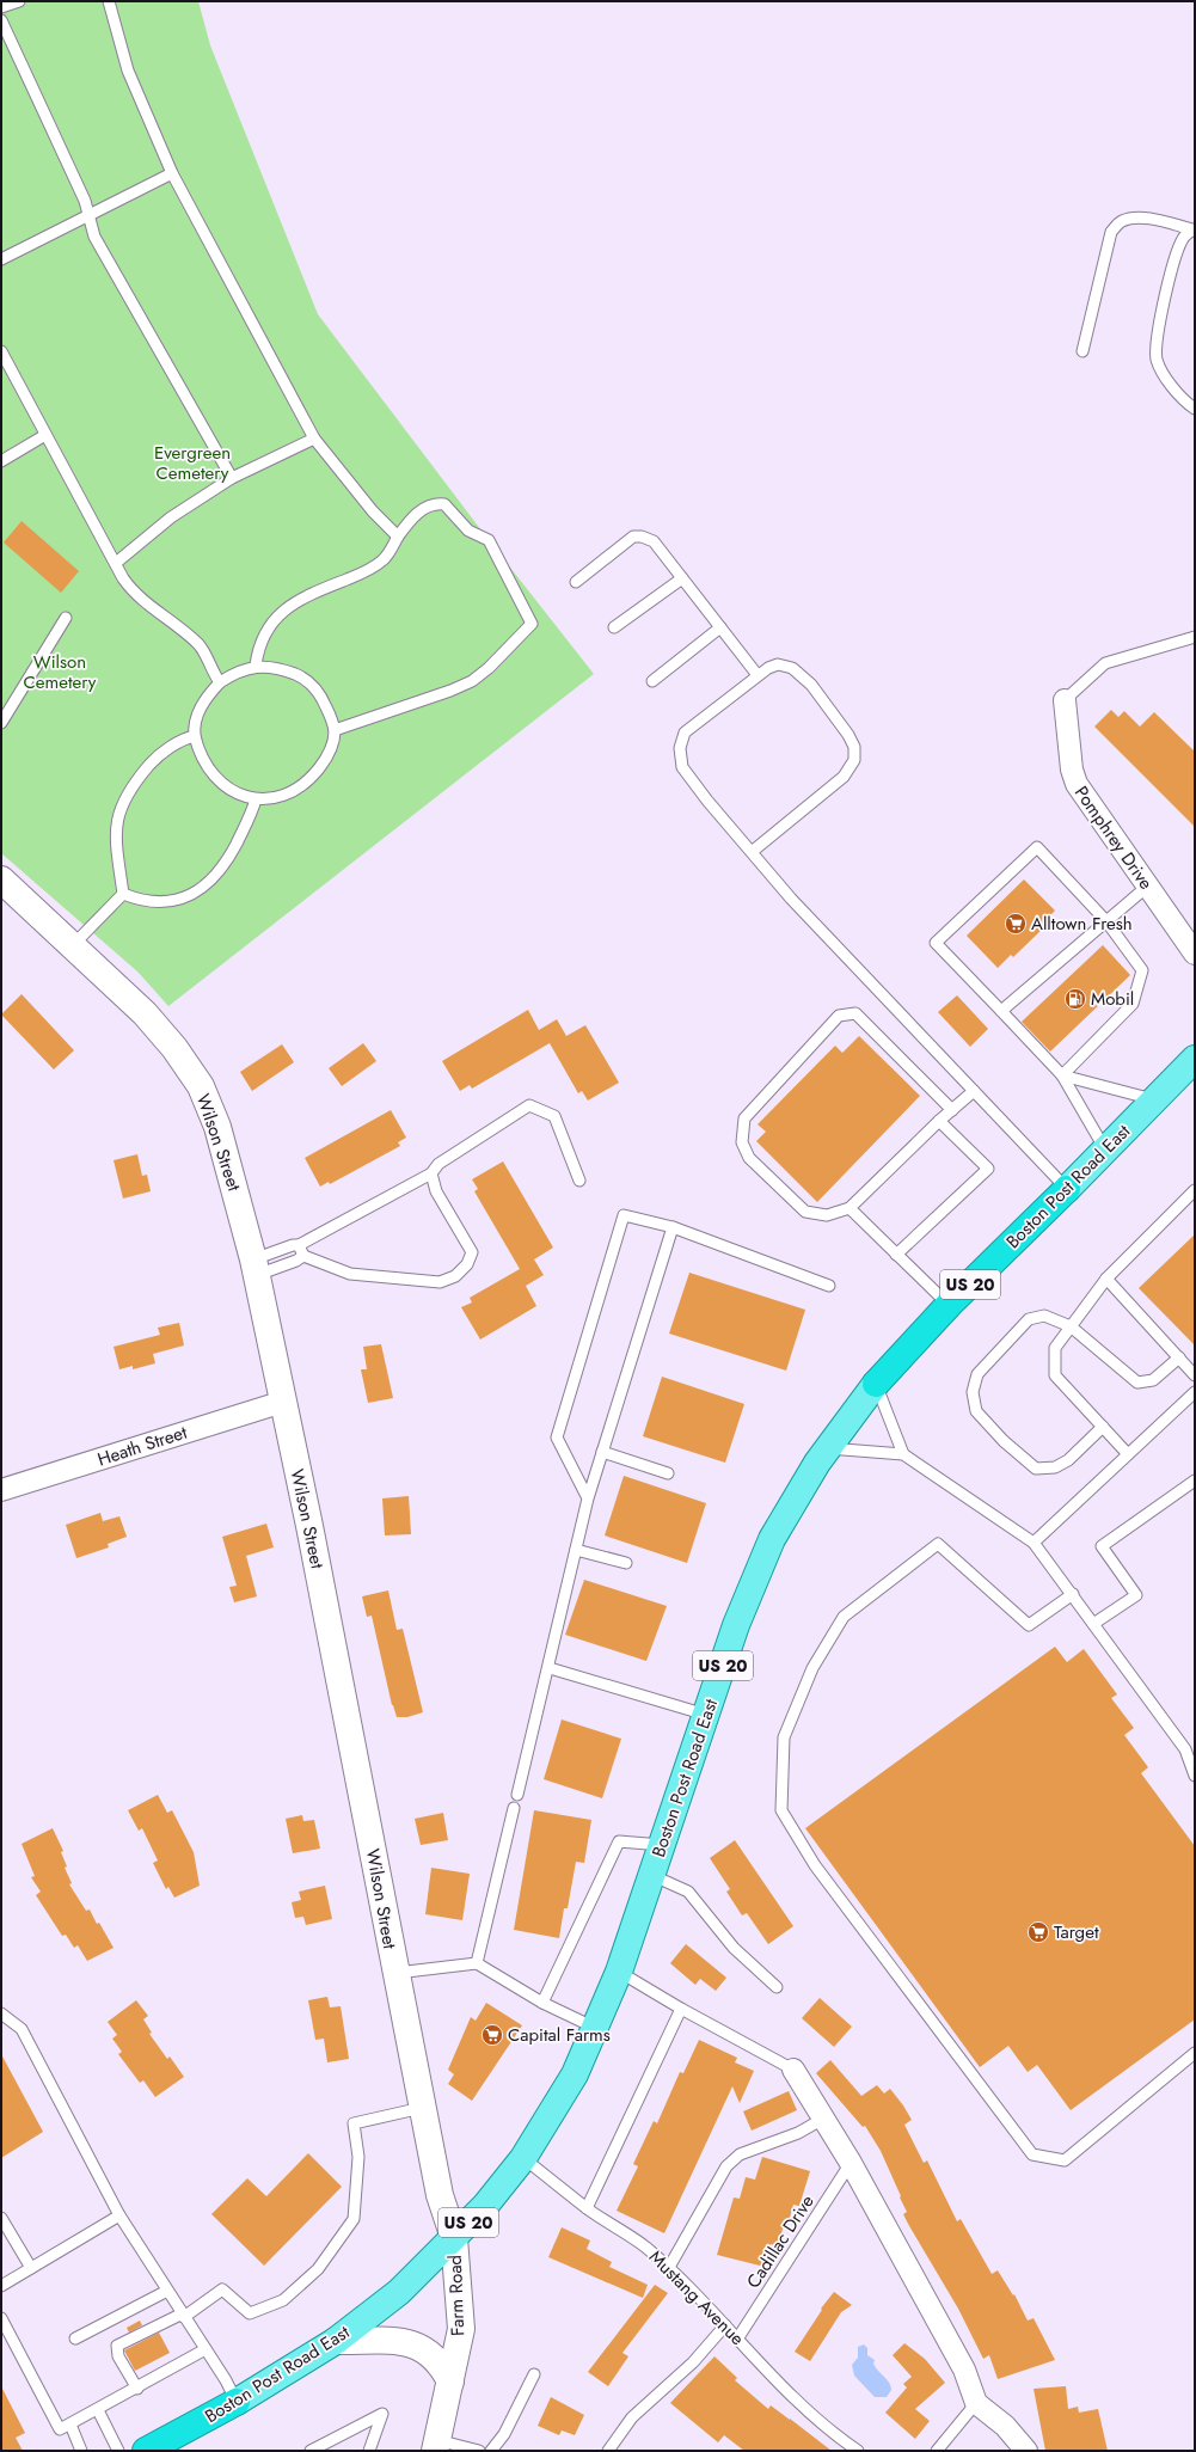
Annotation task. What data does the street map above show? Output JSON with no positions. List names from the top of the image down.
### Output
{
  "streets": {
    "highway": ["Boston Post Road East", "US 20"],
    "street": [
      "Pomphrey Drive",
      "Wilson Street",
      "Heath Street",
      "Farm Road"
    ],
    "lane": ["Cadillac Drive", "Mustang Avenue"]
  },
  "crossings": [
    ["Wilson Street", "Boston Post Road East"],
    ["Wilson Street", "Heath Street"],
    ["Wilson Street", "Farm Road"],
    ["Boston Post Road East", "Farm Road"],
    ["Boston Post Road East", "Mustang Avenue"],
    ["Cadillac Drive", "Mustang Avenue"]
  ],
  "parks": ["Evergreen Cemetery", "Wilson Cemetery"],
  "places": {
    "supermarket": ["Alltown Fresh", "Target", "Capital Farms"],
    "fuel station": ["Mobil"]
  }
}
